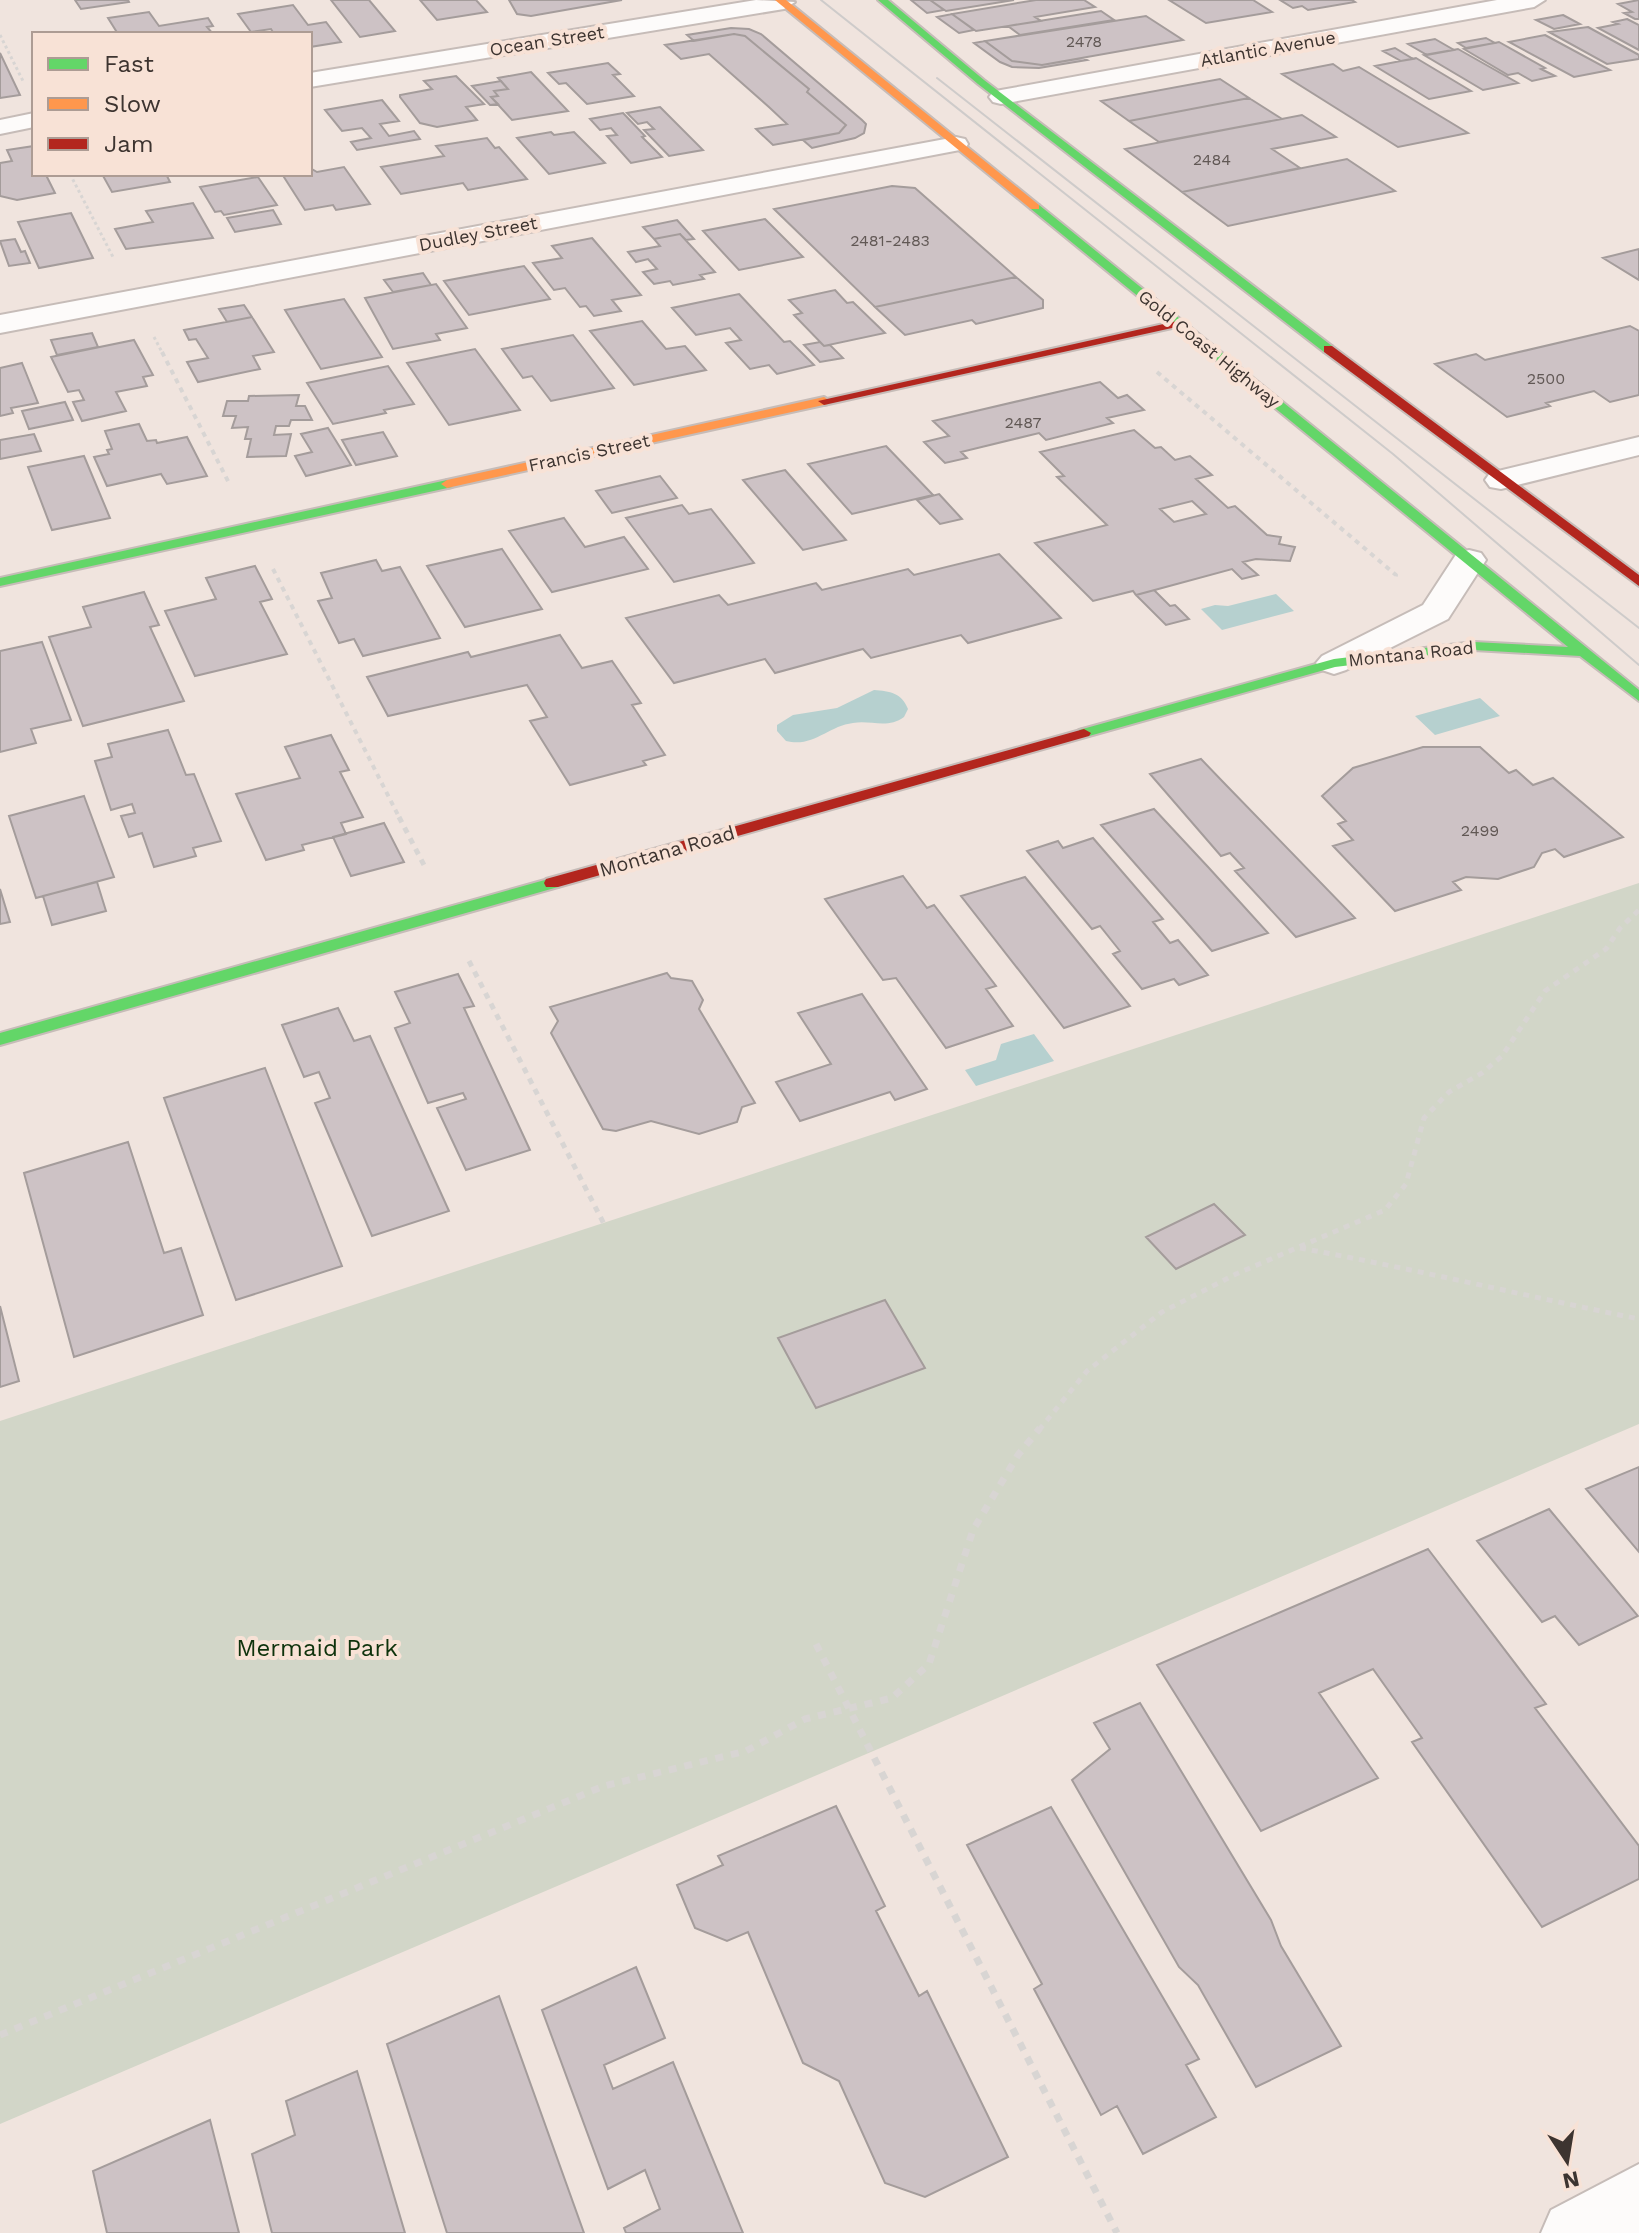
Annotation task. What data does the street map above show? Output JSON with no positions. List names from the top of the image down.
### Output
{
  "streets": {
    "main road": ["Gold Coast Highway", "Francis Street", "Montana Road"],
    "street": ["Ocean Street", "Atlantic Avenue", "Dudley Street"]
  },
  "crossings": [
    ["Ocean Street", "Gold Coast Highway"],
    ["Dudley Street", "Gold Coast Highway"],
    ["Gold Coast Highway", "Francis Street"],
    ["Gold Coast Highway", "Montana Road"]
  ],
  "parks": ["Mermaid Park"],
  "house_numbers": [
    "2478",
    "2484",
    "2481-2483",
    "2500",
    "2487",
    "2499"
  ],
  "legend": ["Fast", "Slow", "Jam"],
  "north": "bottom"
}
